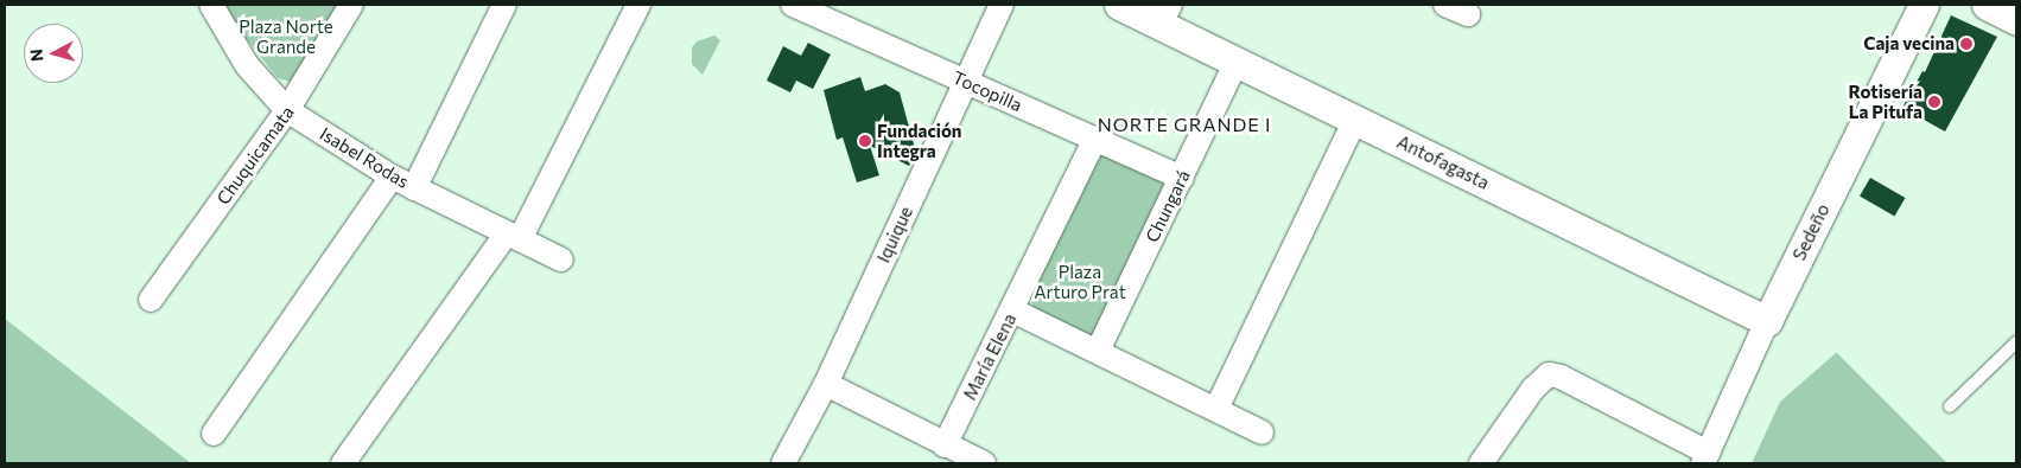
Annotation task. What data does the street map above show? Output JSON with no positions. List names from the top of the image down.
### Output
{
  "streets": {
    "street": [
      "Tocopilla",
      "Chuquicamata",
      "Isabel Rodas",
      "Antofagasta",
      "Chungará",
      "Sedeño",
      "Iquique",
      "María Elena"
    ]
  },
  "crossings": [
    ["Tocopilla", "Chungará"],
    ["Tocopilla", "Iquique"],
    ["Tocopilla", "María Elena"],
    ["Chuquicamata", "Isabel Rodas"],
    ["Antofagasta", "Chungará"],
    ["Antofagasta", "Sedeño"]
  ],
  "districts": ["NORTE GRANDE I"],
  "parks": ["Plaza Norte Grande", "Plaza Arturo Prat"],
  "places": ["Caja vecina", "Rotisería La Pitufa", "Fundación Integra"],
  "north": "left"
}
